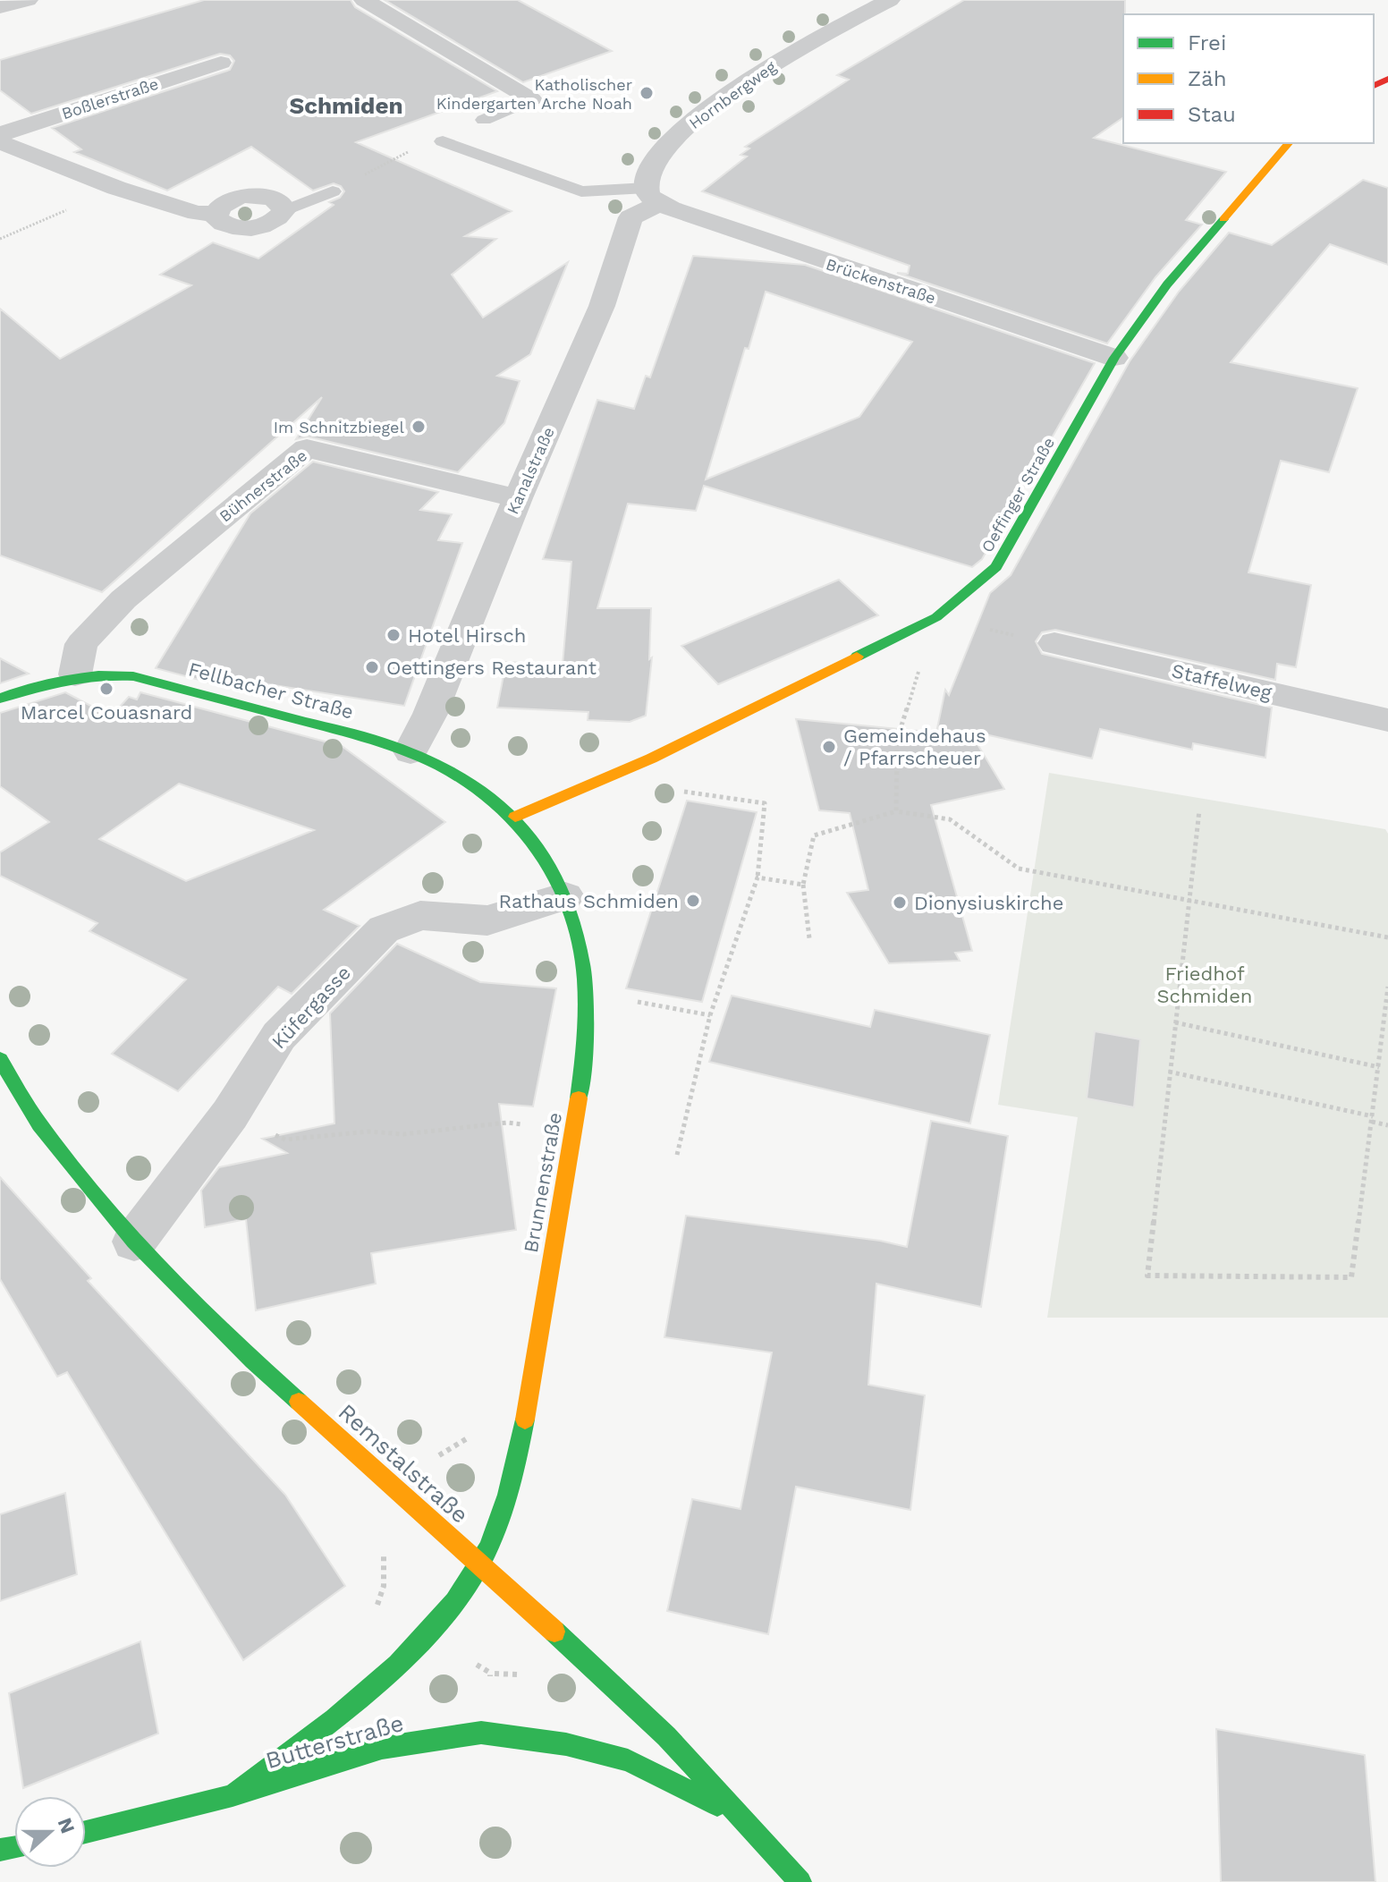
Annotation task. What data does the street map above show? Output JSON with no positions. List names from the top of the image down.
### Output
{
  "streets": {
    "street": [
      "Hornbergweg",
      "Boßlerstraße",
      "Brückenstraße",
      "Kanalstraße",
      "Bühnerstraße",
      "Oeffinger Straße",
      "Staffelweg",
      "Fellbacher Straße",
      "Küfergasse",
      "Brunnenstraße",
      "Remstalstraße",
      "Butterstraße"
    ]
  },
  "crossings": [
    ["Hornbergweg", "Brückenstraße"],
    ["Hornbergweg", "Kanalstraße"],
    ["Brückenstraße", "Kanalstraße"],
    ["Brückenstraße", "Oeffinger Straße"],
    ["Kanalstraße", "Bühnerstraße"],
    ["Kanalstraße", "Fellbacher Straße"],
    ["Bühnerstraße", "Fellbacher Straße"],
    ["Oeffinger Straße", "Fellbacher Straße"],
    ["Oeffinger Straße", "Brunnenstraße"],
    ["Fellbacher Straße", "Brunnenstraße"],
    ["Küfergasse", "Brunnenstraße"],
    ["Küfergasse", "Remstalstraße"],
    ["Brunnenstraße", "Remstalstraße"],
    ["Brunnenstraße", "Butterstraße"],
    ["Remstalstraße", "Butterstraße"]
  ],
  "districts": ["Schmiden"],
  "parks": ["Friedhof Schmiden"],
  "places": [
    "Katholischer Kindergarten Arche Noah",
    "Im Schnitzbiegel",
    "Hotel Hirsch",
    "Oettingers Restaurant",
    "Marcel Couasnard",
    "Gemeindehaus / Pfarrscheuer",
    "Rathaus Schmiden",
    "Dionysiuskirche"
  ],
  "legend": ["Frei", "Zäh", "Stau"],
  "north": "right"
}
